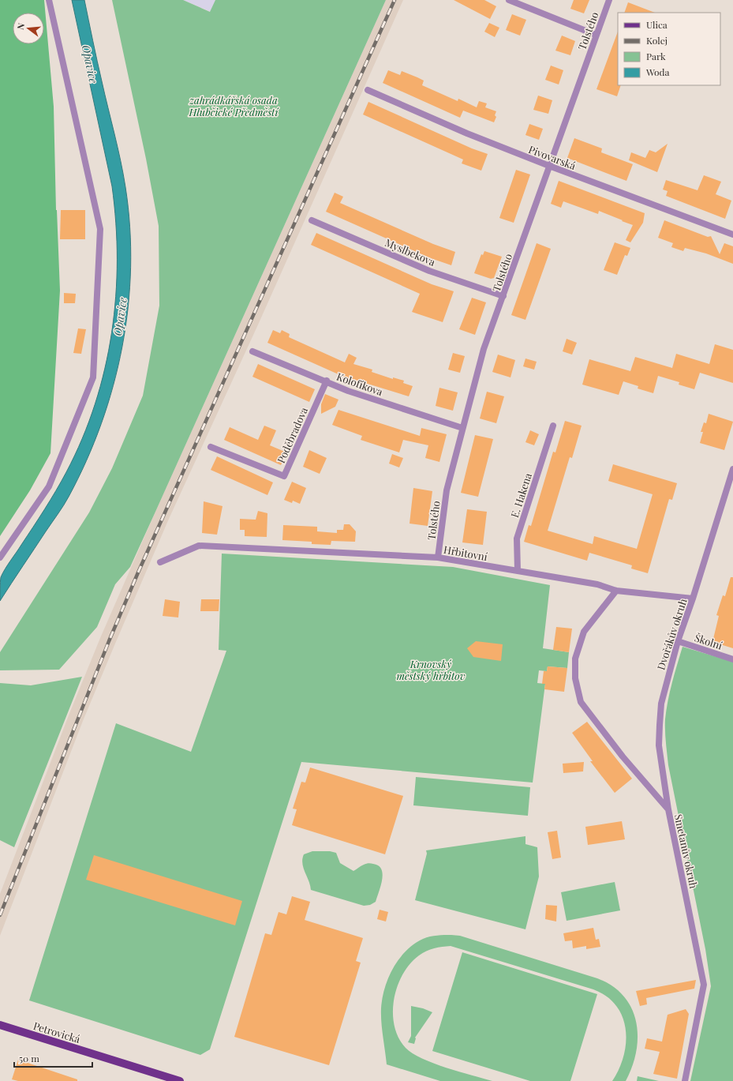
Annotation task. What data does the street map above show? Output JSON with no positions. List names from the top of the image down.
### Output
{
  "streets": {
    "main road": ["Petrovická"],
    "street": [
      "Tolstého",
      "Pivovarská",
      "Myslbekova",
      "Kolofíkova",
      "Poděbradova",
      "E. Hakena",
      "Hřbitovní",
      "Dvořákův okruh",
      "Školní",
      "Smetanův okruh"
    ]
  },
  "crossings": [
    ["Tolstého", "Pivovarská"],
    ["Tolstého", "Myslbekova"],
    ["Tolstého", "Kolofíkova"],
    ["Tolstého", "Hřbitovní"],
    ["Kolofíkova", "Poděbradova"],
    ["E. Hakena", "Hřbitovní"],
    ["Hřbitovní", "Dvořákův okruh"],
    ["Hřbitovní", "Smetanův okruh"],
    ["Dvořákův okruh", "Školní"],
    ["Dvořákův okruh", "Smetanův okruh"]
  ],
  "water": ["Opavice"],
  "parks": ["zahrádkářská osada Hlubčické Předměstí", "Krnovský městský hřbitov"],
  "legend": [
    "Ulica",
    "Kolej",
    "Park",
    "Woda"
  ],
  "scale_bar": "50 m",
  "north": "left"
}
